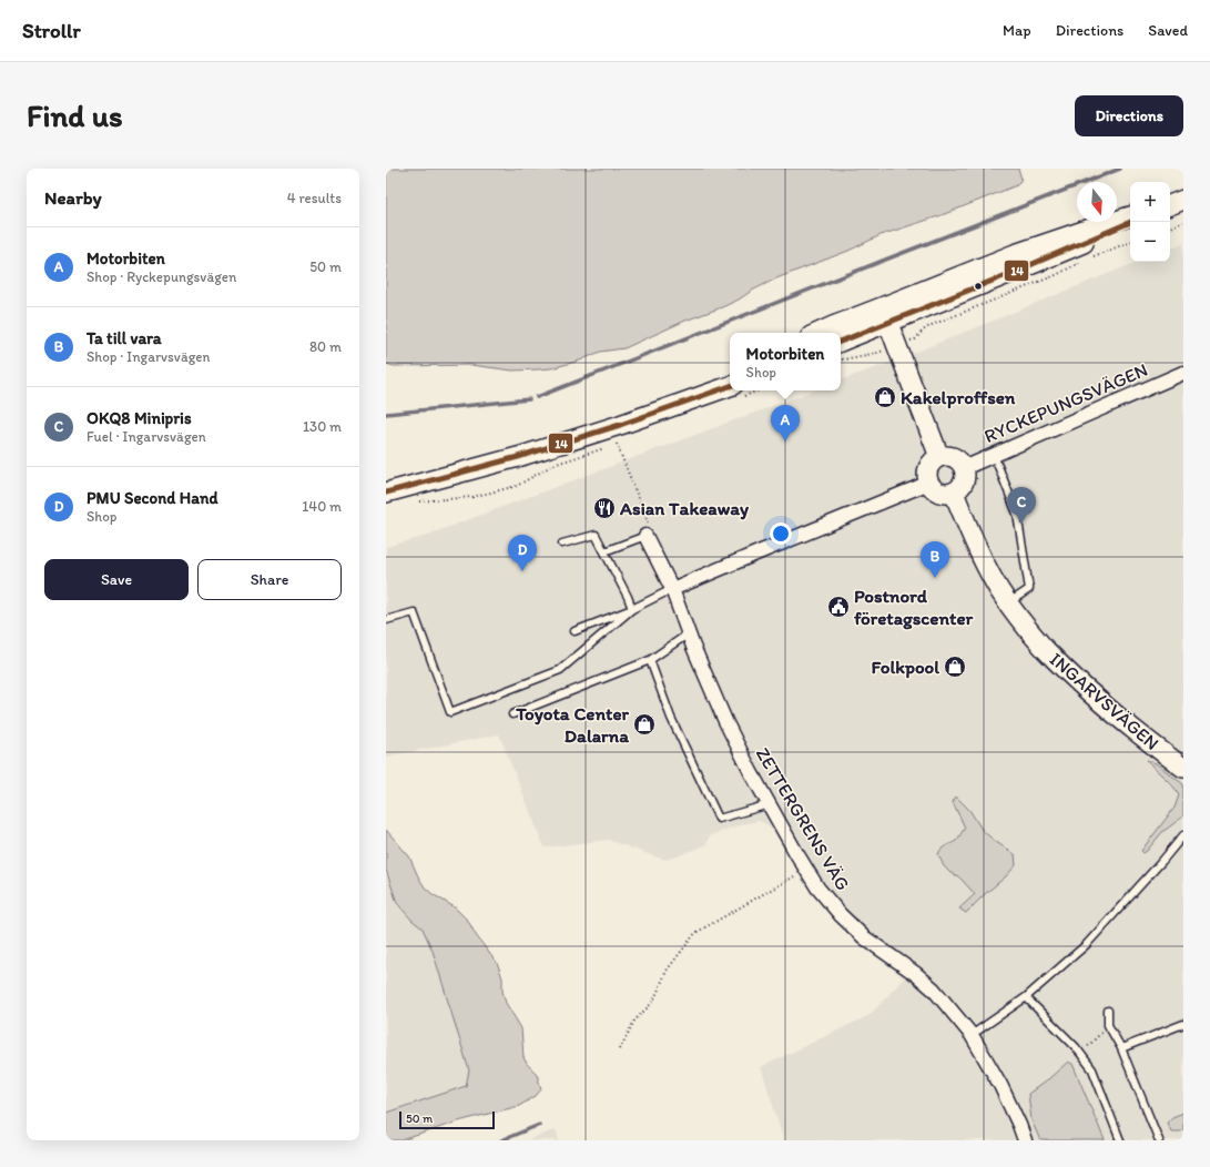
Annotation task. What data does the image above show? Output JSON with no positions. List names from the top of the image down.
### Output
{
  "streets": {
    "main road": ["INGARVSVÄGEN"],
    "street": ["RYCKEPUNGSVÄGEN", "ZETTERGRENS VÄG"]
  },
  "crossings": [
    ["RYCKEPUNGSVÄGEN", "INGARVSVÄGEN"]
  ],
  "places": {
    "shop": ["Kakelproffsen", "Folkpool", "Toyota Center Dalarna"],
    "restaurant": ["Asian Takeaway"],
    "public building": ["Postnord företagscenter"]
  },
  "lines": ["transit line 14"],
  "scale_bar": "50 m",
  "north": "bottom",
  "page": {
    "header": "Strollr",
    "nav": ["Map", "Directions", "Saved"],
    "buttons": [
      "Directions",
      ["Save", "Share"]
    ],
    "title": "Find us",
    "heading": ["Nearby", "4 results"],
    "map_buttons": ["+", "−"],
    "list": [
      {
        "mark": "A",
        "name": "Motorbiten",
        "note": "Shop · Ryckepungsvägen",
        "value": "50 m"
      },
      {
        "mark": "B",
        "name": "Ta till vara",
        "note": "Shop · Ingarvsvägen",
        "value": "80 m"
      },
      {
        "mark": "C",
        "name": "OKQ8 Minipris",
        "note": "Fuel · Ingarvsvägen",
        "value": "130 m"
      },
      {
        "mark": "D",
        "name": "PMU Second Hand",
        "note": "Shop",
        "value": "140 m"
      }
    ],
    "popup": ["Motorbiten", "Shop"],
    "pins": [
      "A",
      "C",
      "D",
      "B"
    ],
    "scale": "50 m"
  }
}
